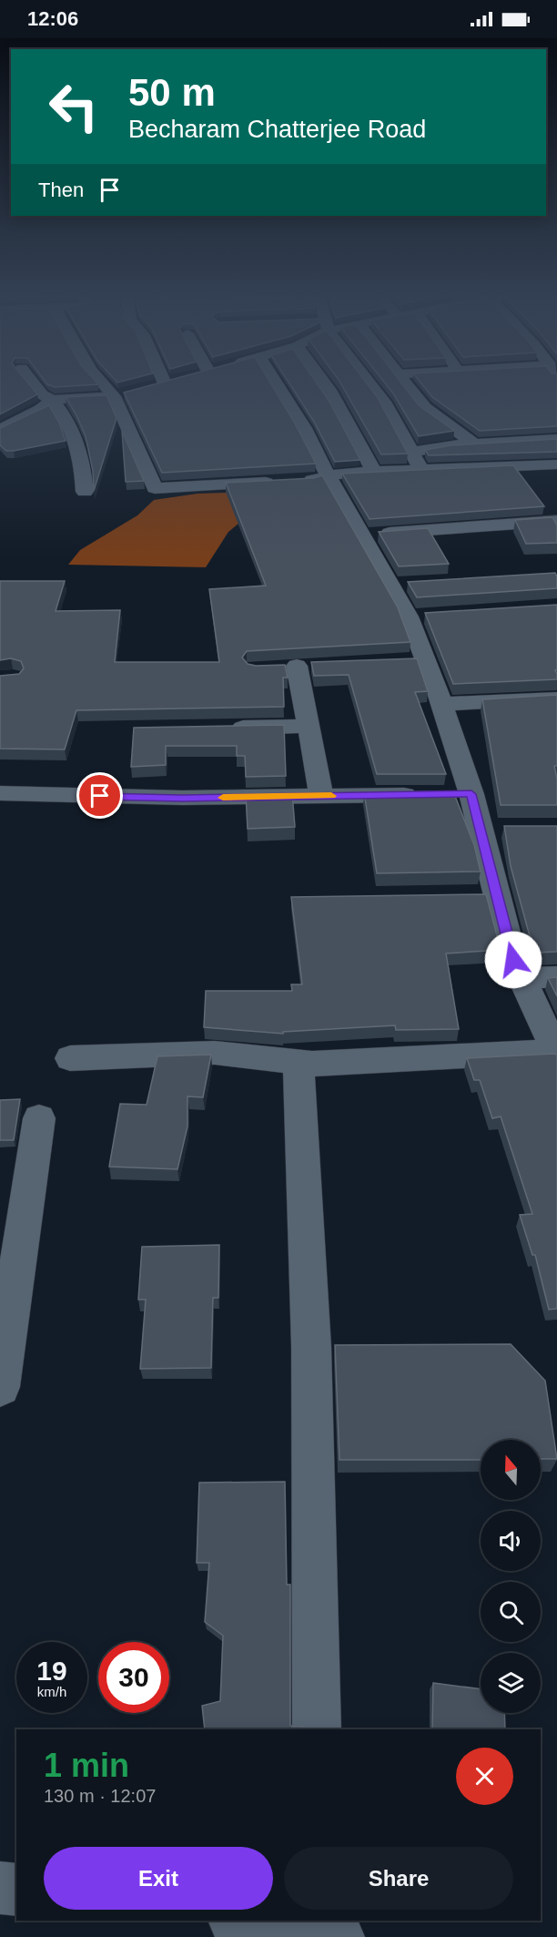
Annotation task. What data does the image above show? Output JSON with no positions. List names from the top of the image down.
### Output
{
  "north": "top",
  "page": {
    "status": "12:06",
    "turn": ["50 m", "Becharam Chatterjee Road"],
    "then": "Then",
    "speed": "19 km/h",
    "limit": "30",
    "heading": ["1 min", "130 m · 12:07"],
    "buttons": ["Exit", "Share"]
  }
}
